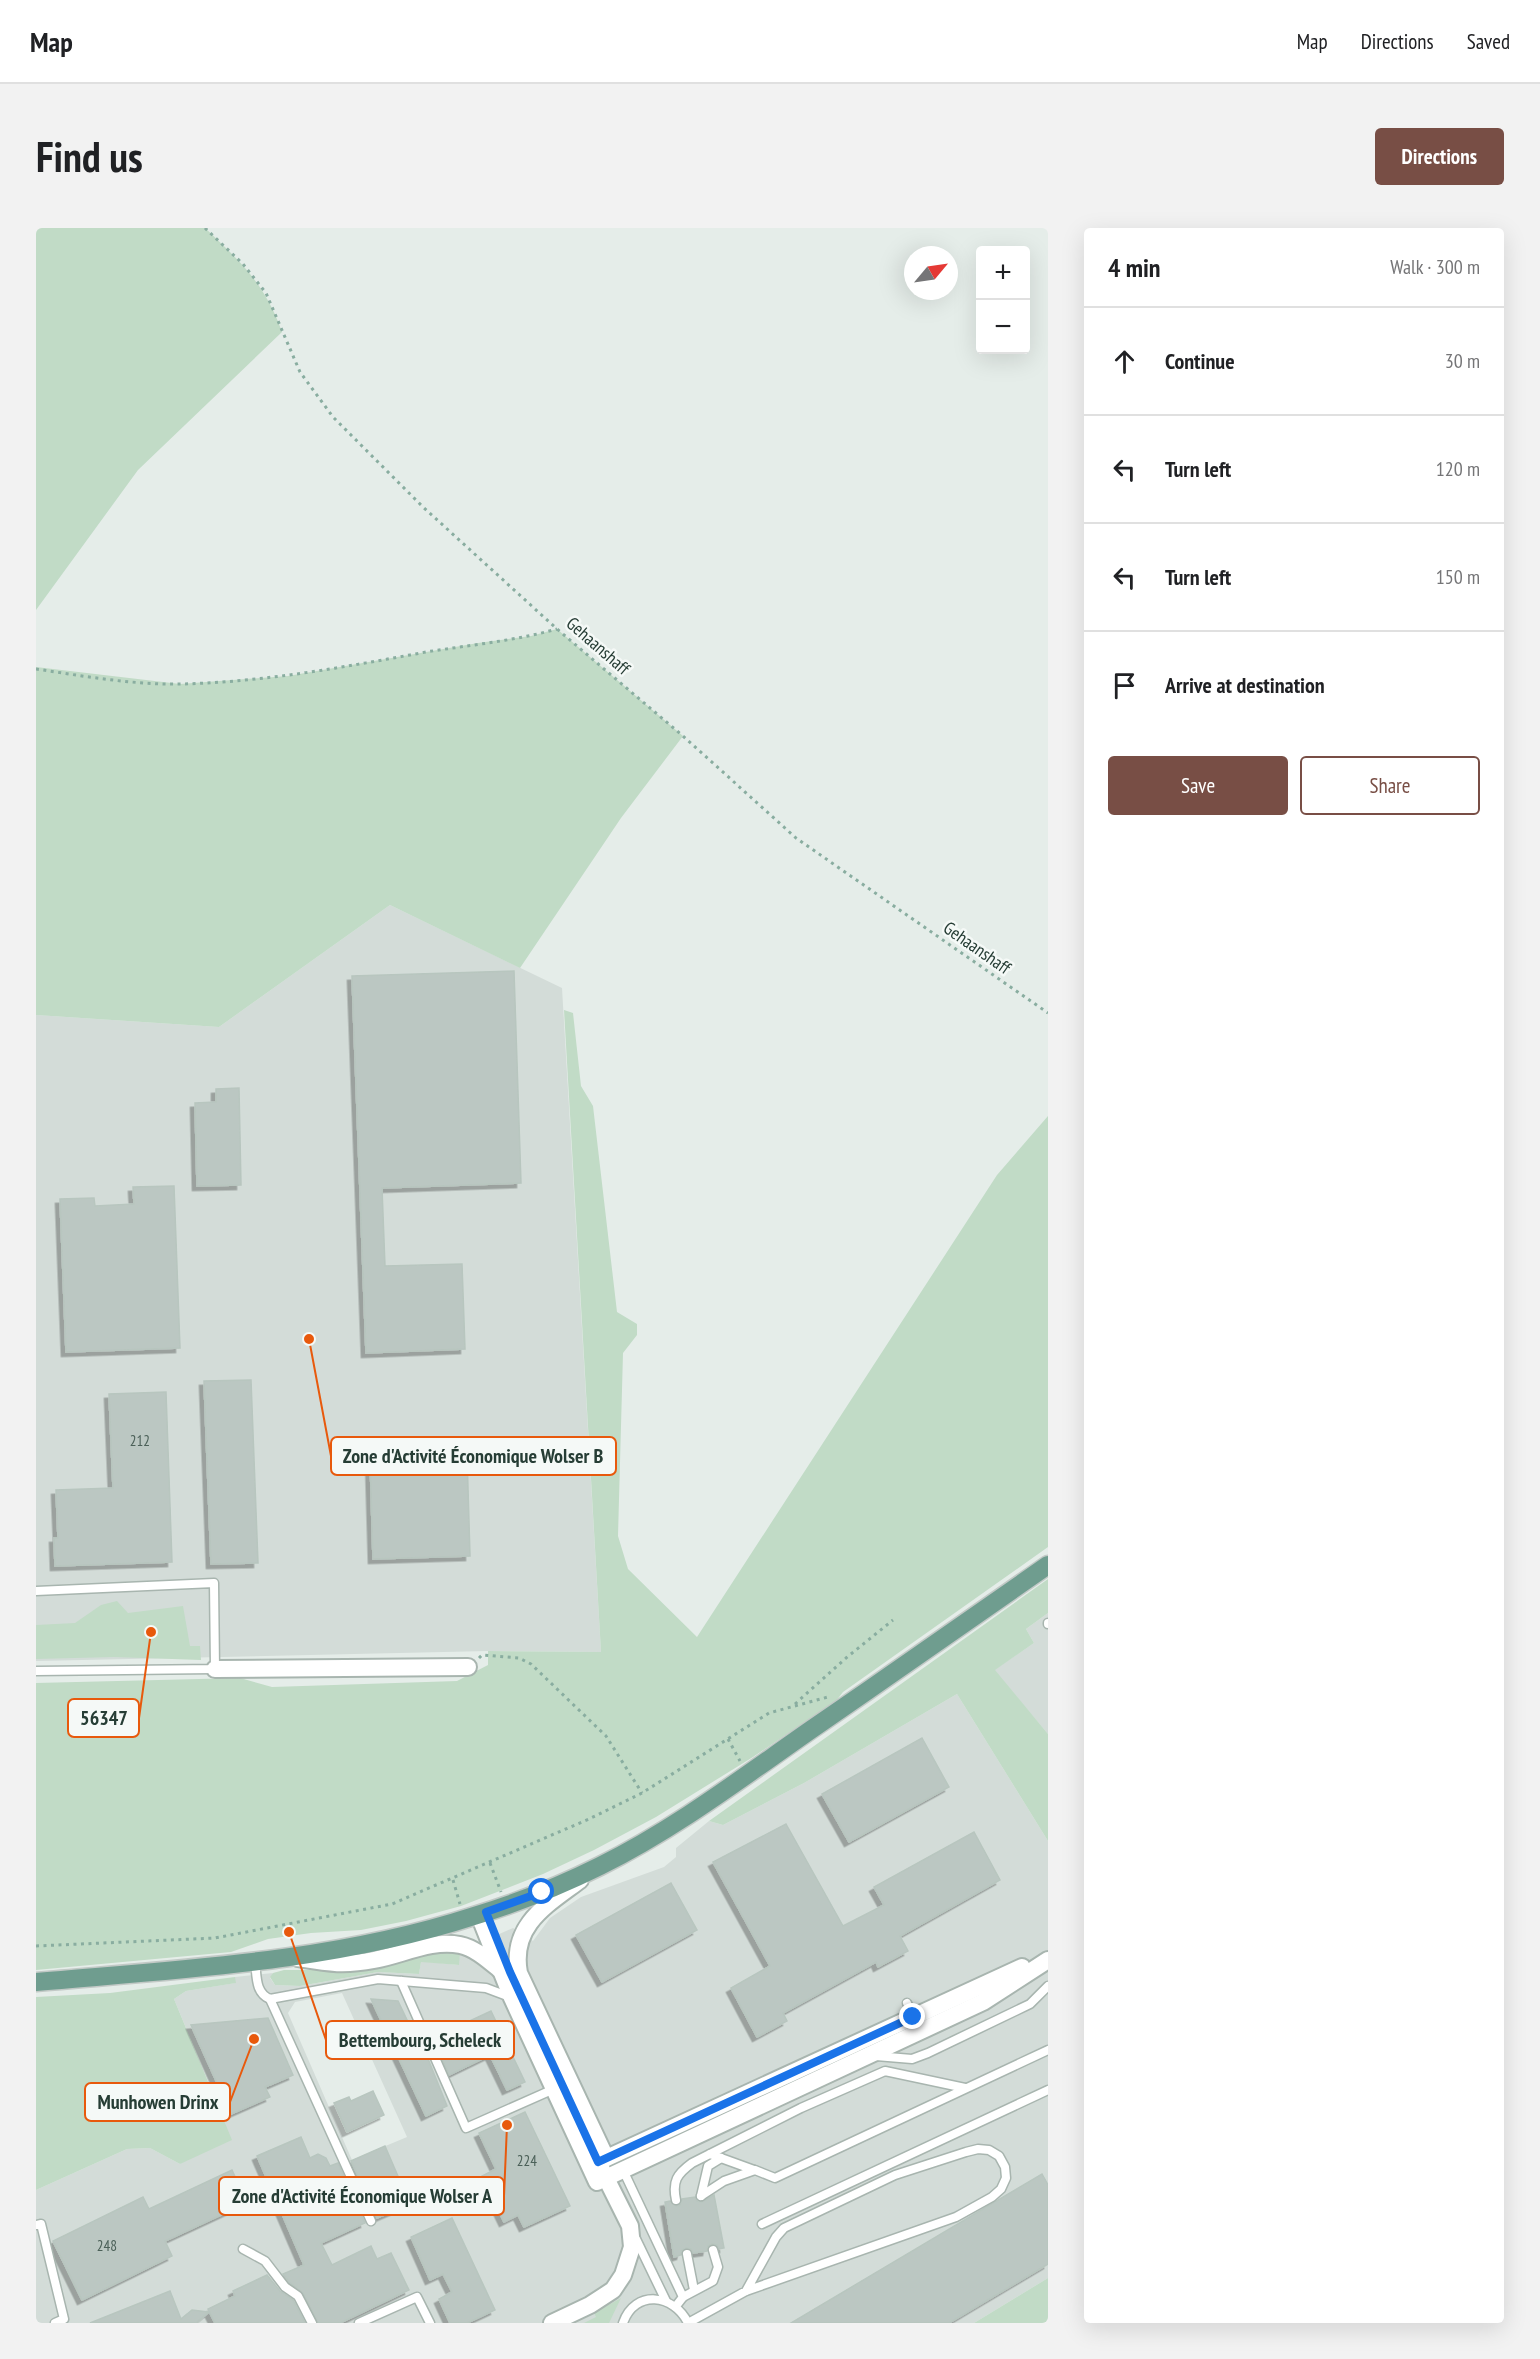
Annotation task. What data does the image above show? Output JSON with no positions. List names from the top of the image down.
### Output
{
  "streets": {
    "path": ["Gehaanshaff"]
  },
  "places": [
    "Zone d'Activité Économique Wolser B",
    "56347",
    "Bettembourg, Scheleck",
    "Munhowen Drinx",
    "Zone d'Activité Économique Wolser A"
  ],
  "house_numbers": ["212", "224", "248"],
  "north": "top right",
  "page": {
    "header": "Map",
    "nav": ["Map", "Directions", "Saved"],
    "buttons": [
      "Directions",
      ["Save", "Share"]
    ],
    "title": "Find us",
    "heading": ["4 min", "Walk · 300 m"],
    "map_buttons": ["+", "−"],
    "list": [
      ["Continue", "30 m"],
      ["Turn left", "120 m"],
      ["Turn left", "150 m"],
      "Arrive at destination"
    ]
  }
}
